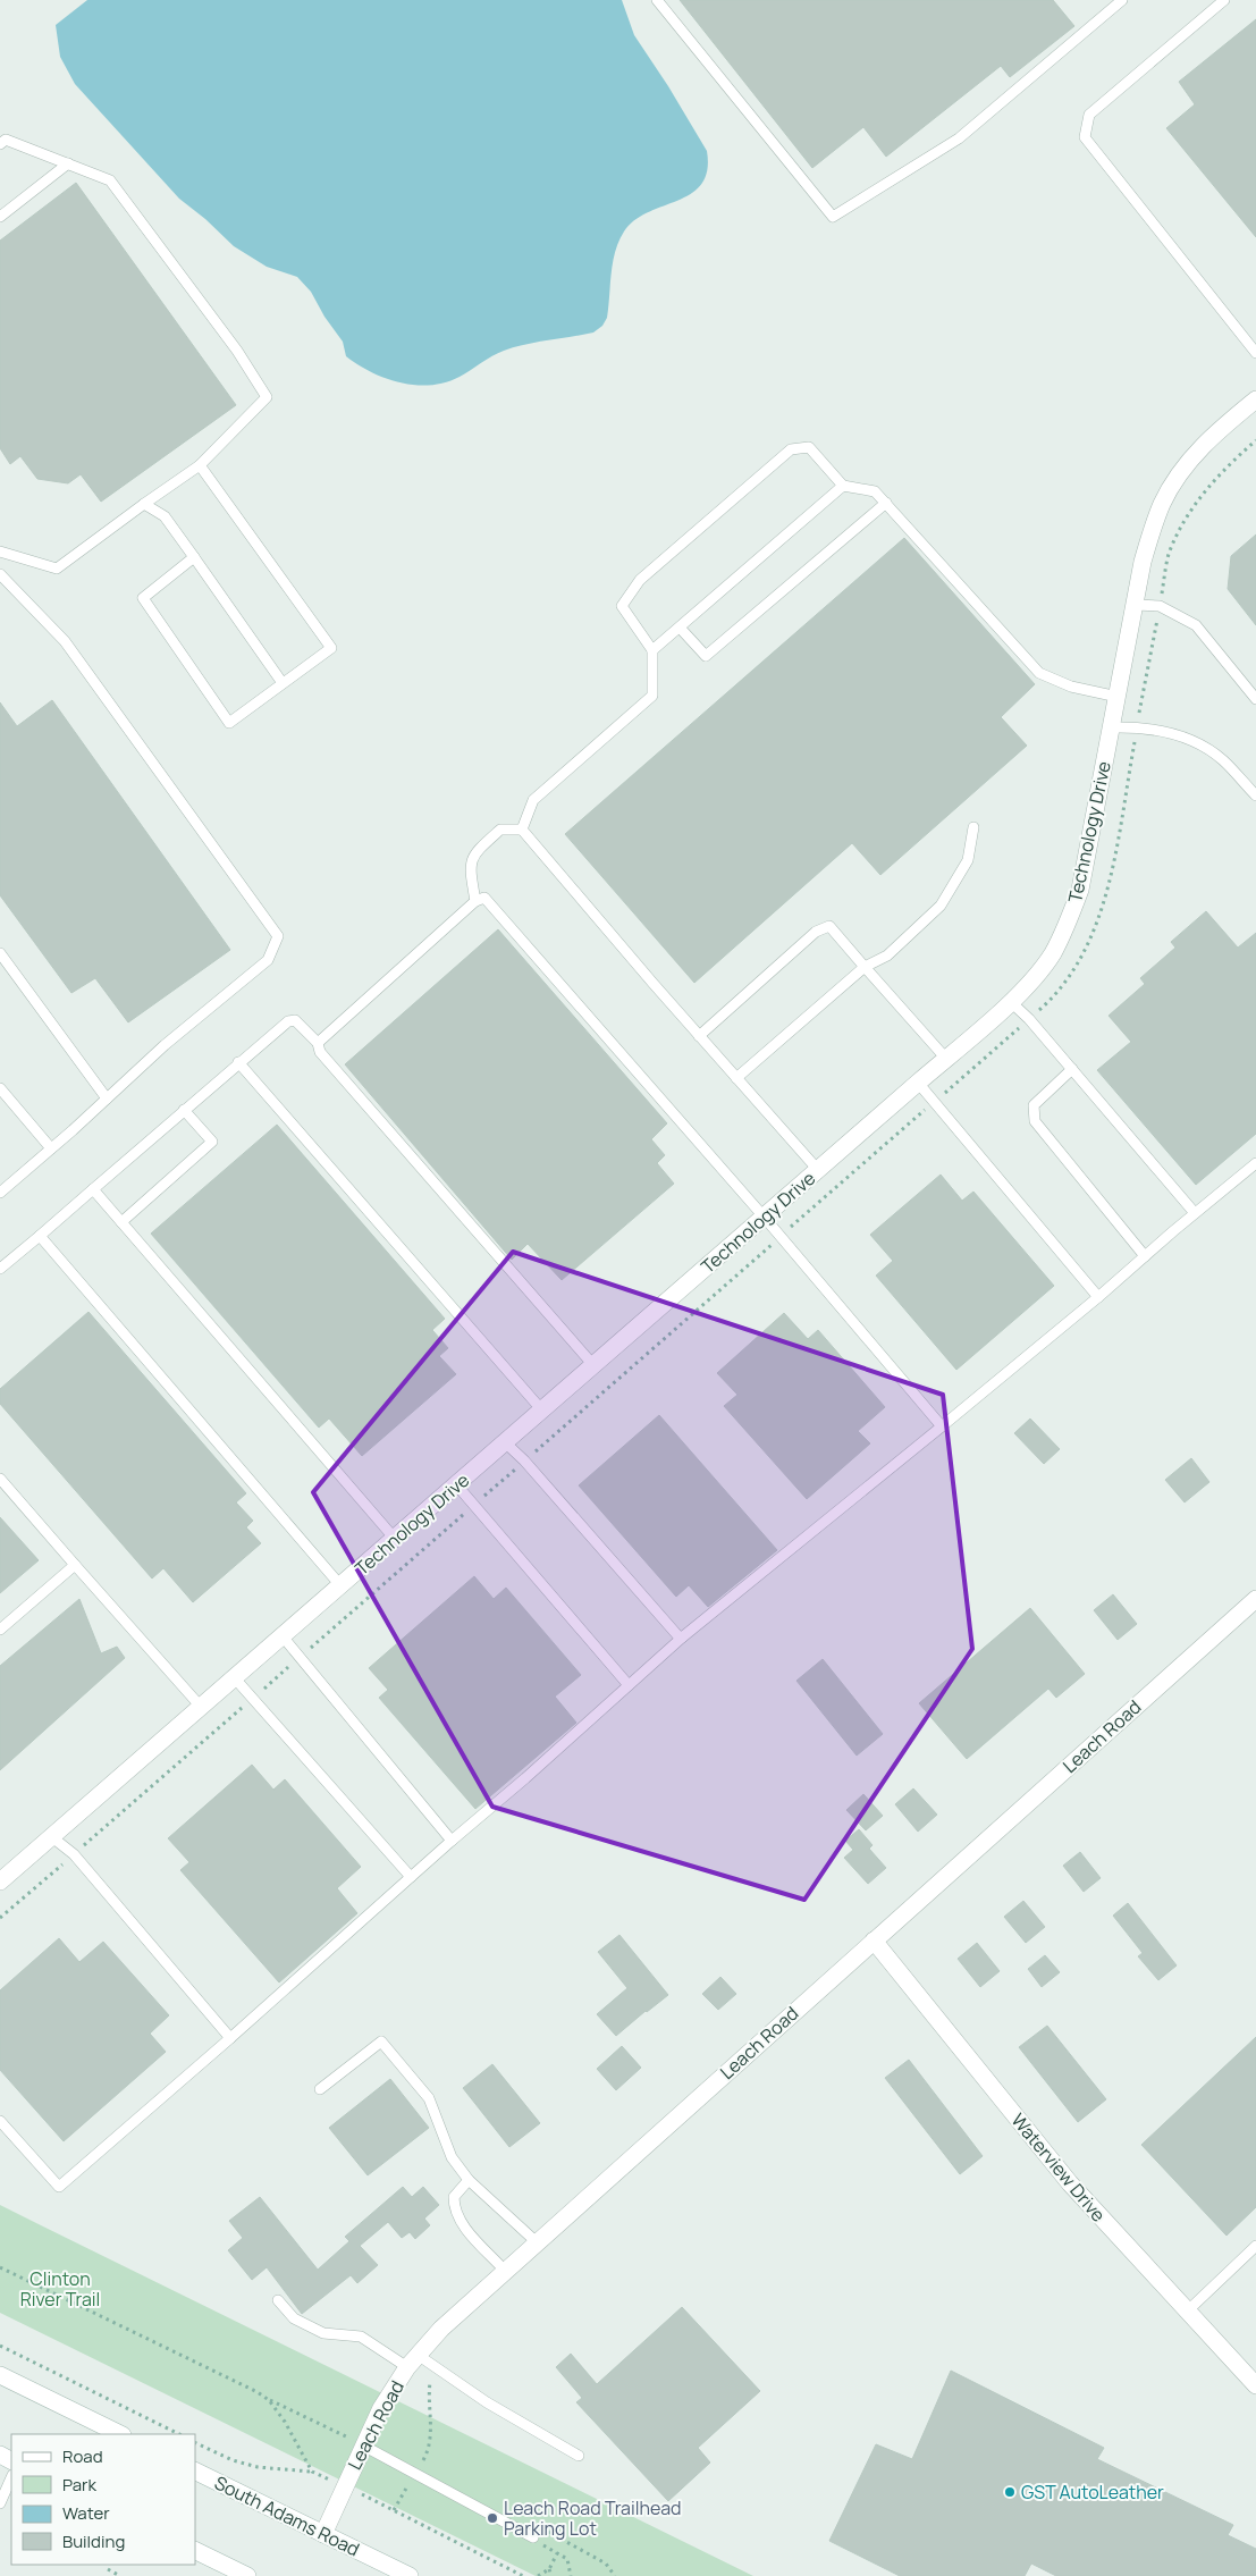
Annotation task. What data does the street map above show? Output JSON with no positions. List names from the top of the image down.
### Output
{
  "streets": {
    "street": [
      "Technology Drive",
      "Leach Road",
      "Waterview Drive",
      "South Adams Road"
    ]
  },
  "crossings": [
    ["Leach Road", "Waterview Drive"],
    ["Leach Road", "South Adams Road"]
  ],
  "parks": ["Clinton River Trail"],
  "places": ["GST AutoLeather", "Leach Road Trailhead Parking Lot"],
  "legend": [
    "Road",
    "Park",
    "Water",
    "Building"
  ]
}
